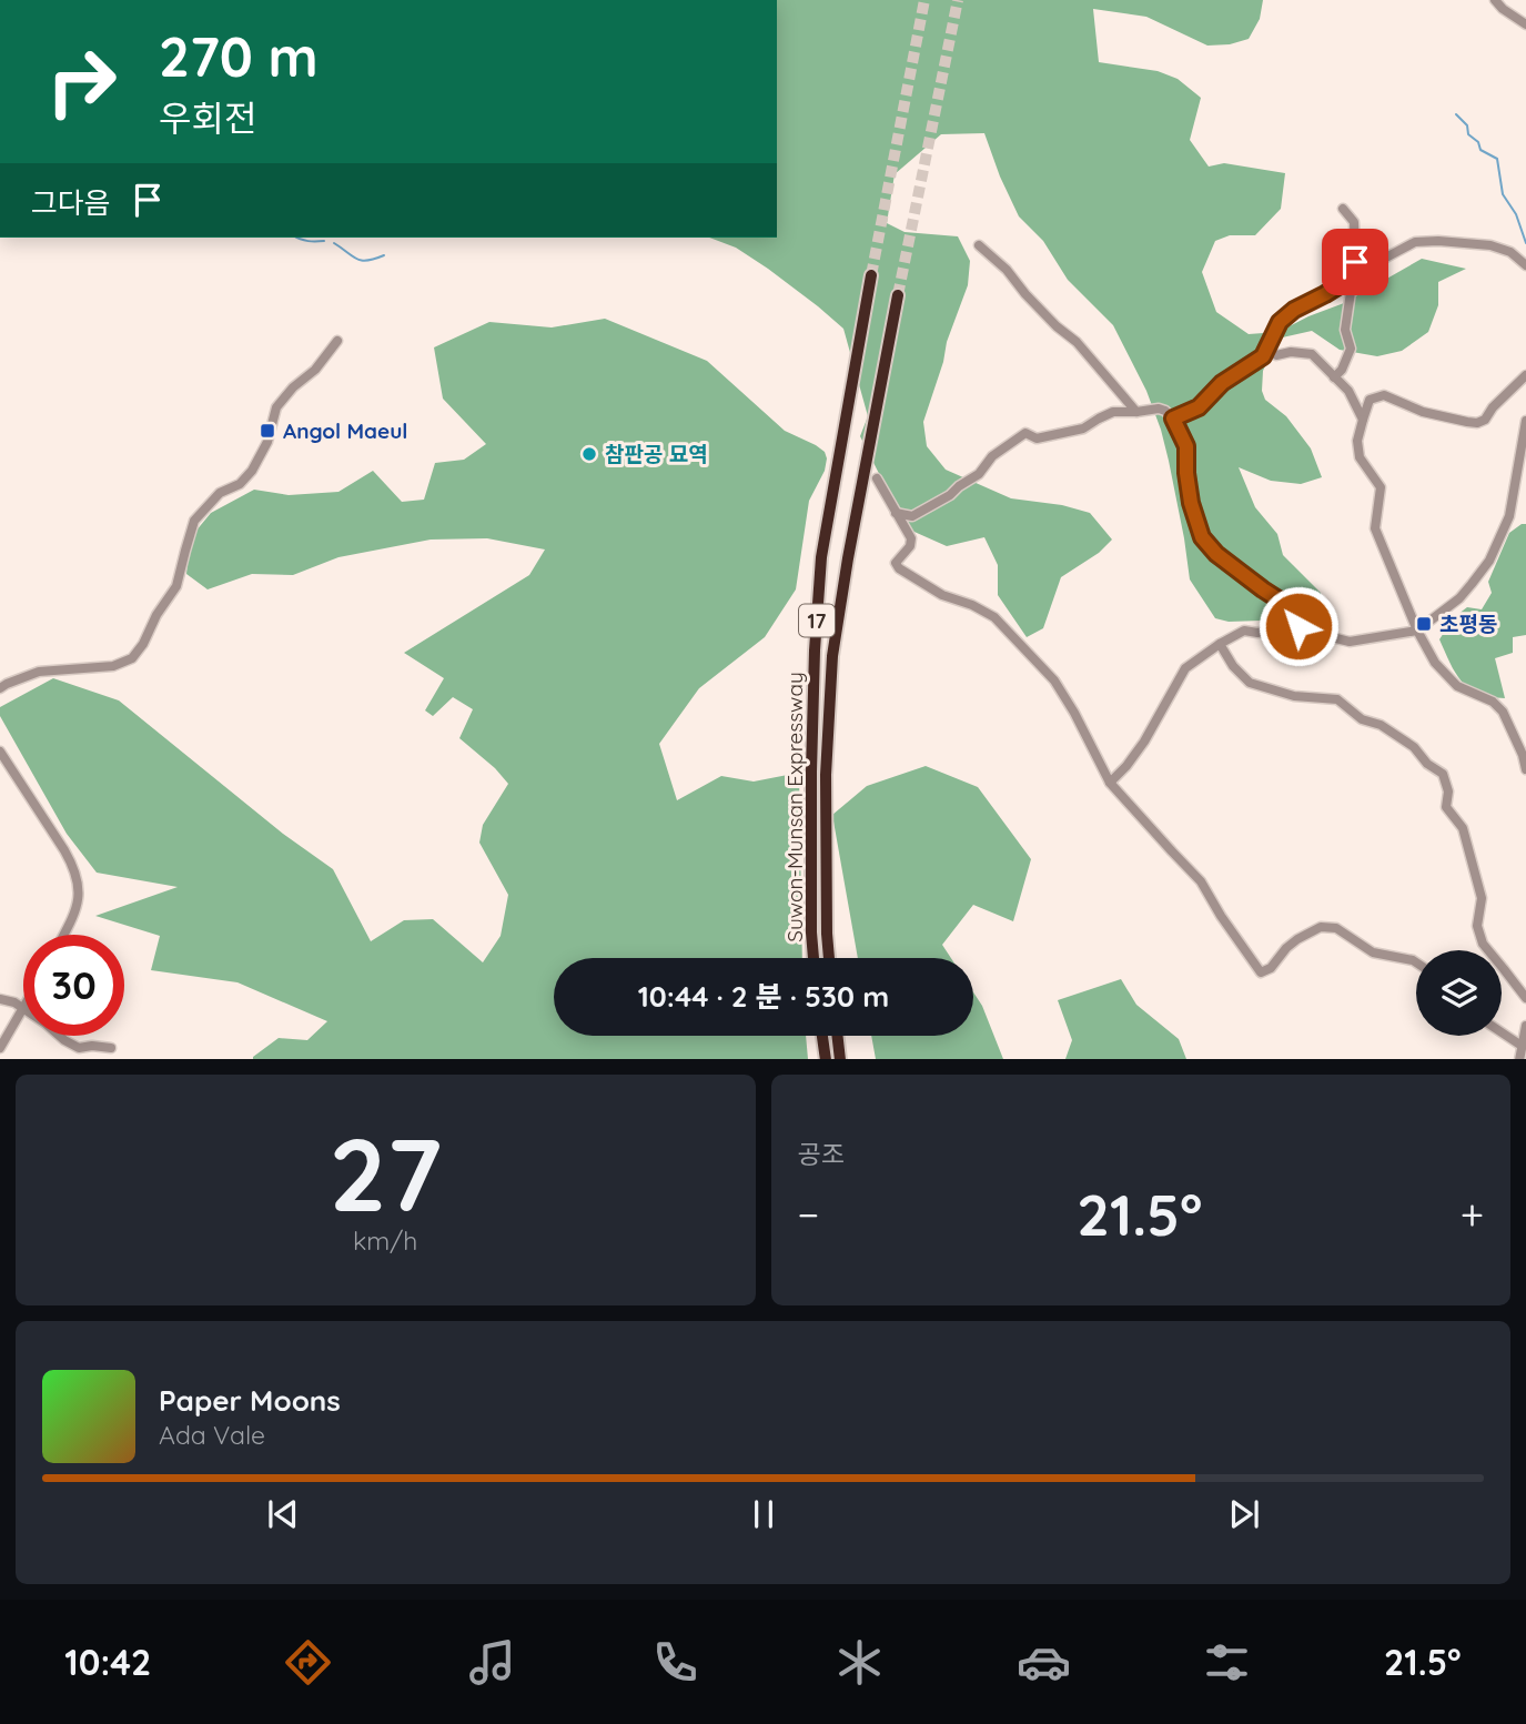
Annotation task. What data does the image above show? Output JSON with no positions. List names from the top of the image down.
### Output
{
  "streets": {
    "highway": ["17", "Suwon-Munsan Expressway"]
  },
  "places": {
    "transit": ["Angol Maeul", "초평동"],
    "other": ["참판공 묘역"]
  },
  "page": {
    "turn": ["270 m", "우회전"],
    "then": "그다음",
    "limit": "30",
    "trip": "10:44 · 2 분 · 530 m",
    "tile": [
      ["27", "km/h"],
      "공조"
    ],
    "heat": ["−", "21.5°", "+"],
    "song": ["Paper Moons", "Ada Vale"],
    "tabs": ["10:42", "21.5°"]
  }
}
